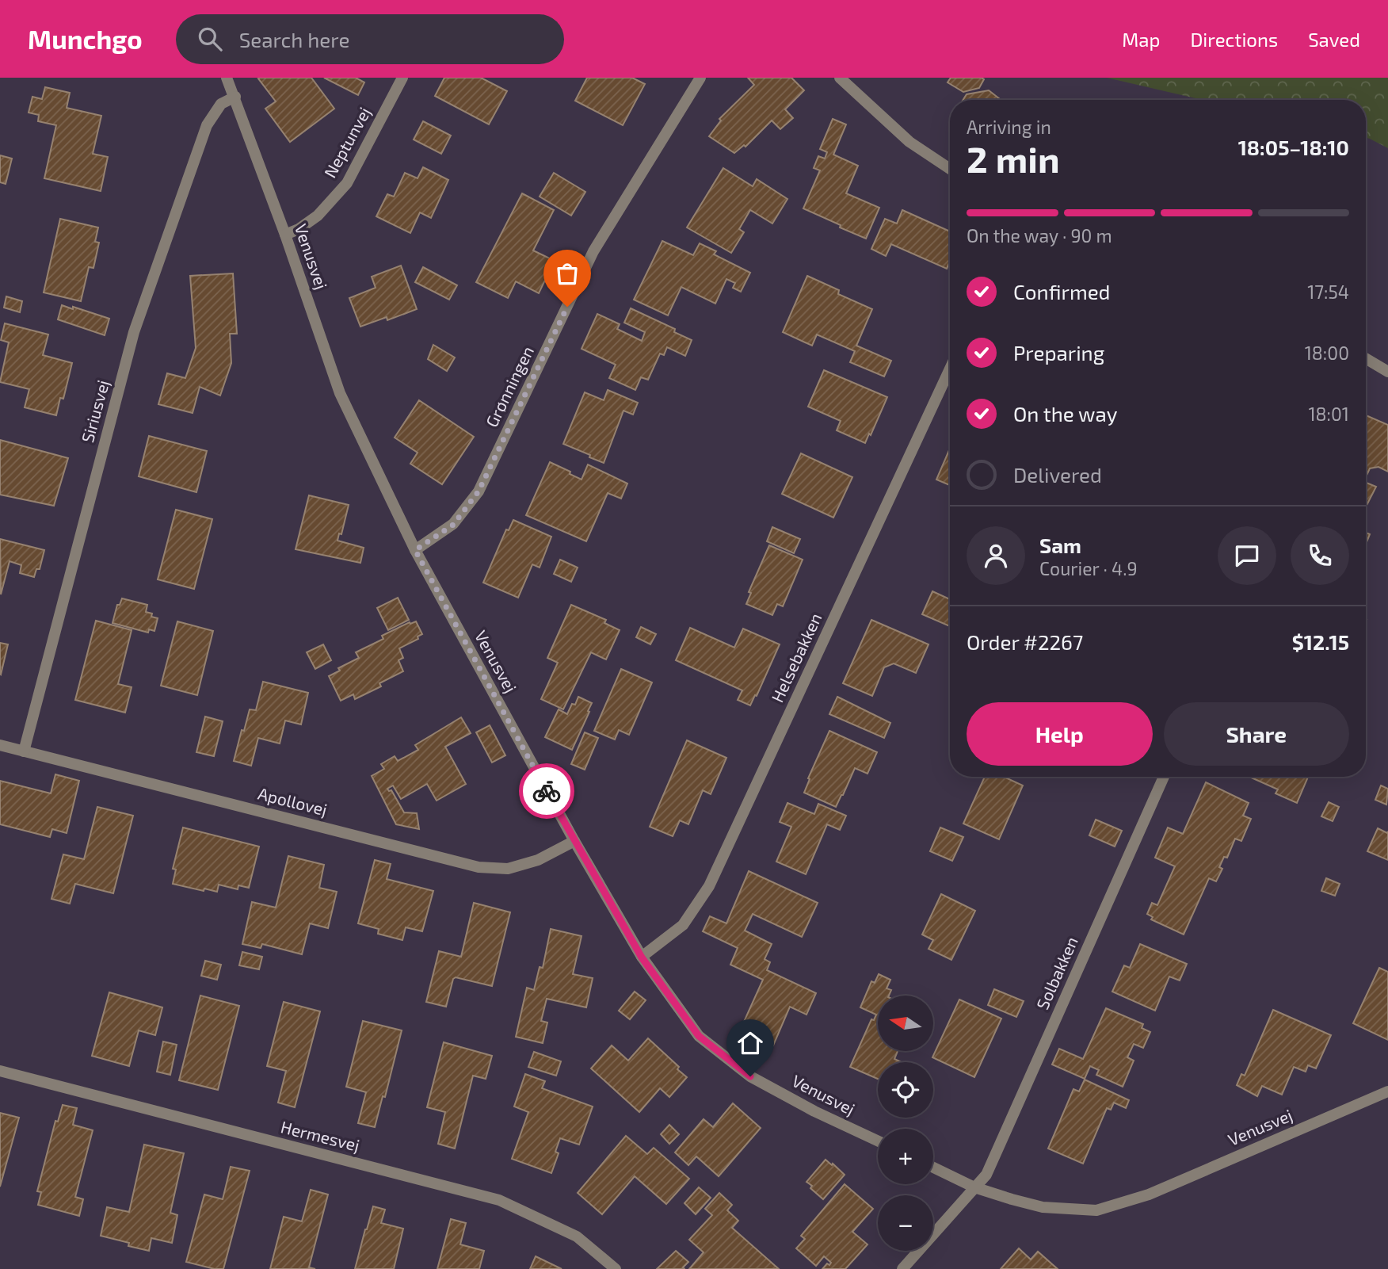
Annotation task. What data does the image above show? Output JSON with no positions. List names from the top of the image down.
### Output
{
  "streets": {
    "street": [
      "Neptunvej",
      "Venusvej",
      "Grønningen",
      "Siriusvej",
      "Helsebakken",
      "Apollovej",
      "Solbakken",
      "Hermesvej"
    ]
  },
  "crossings": [
    ["Neptunvej", "Venusvej"],
    ["Venusvej", "Grønningen"],
    ["Venusvej", "Siriusvej"],
    ["Venusvej", "Helsebakken"],
    ["Venusvej", "Apollovej"],
    ["Venusvej", "Solbakken"],
    ["Siriusvej", "Apollovej"]
  ],
  "north": "left",
  "page": {
    "header": "Munchgo",
    "search": "Search here",
    "nav": ["Map", "Directions", "Saved"],
    "heading": ["2 min", "Arriving in", "18:05–18:10"],
    "panel": [
      "Sam",
      "Courier · 4.9",
      "Order #2267",
      "$12.15"
    ],
    "bar": "On the way · 90 m",
    "list": [
      ["Confirmed", "17:54"],
      ["Preparing", "18:00"],
      ["On the way", "18:01"],
      "Delivered"
    ],
    "buttons": ["Help", "Share"],
    "map_buttons": ["+", "−"]
  }
}
